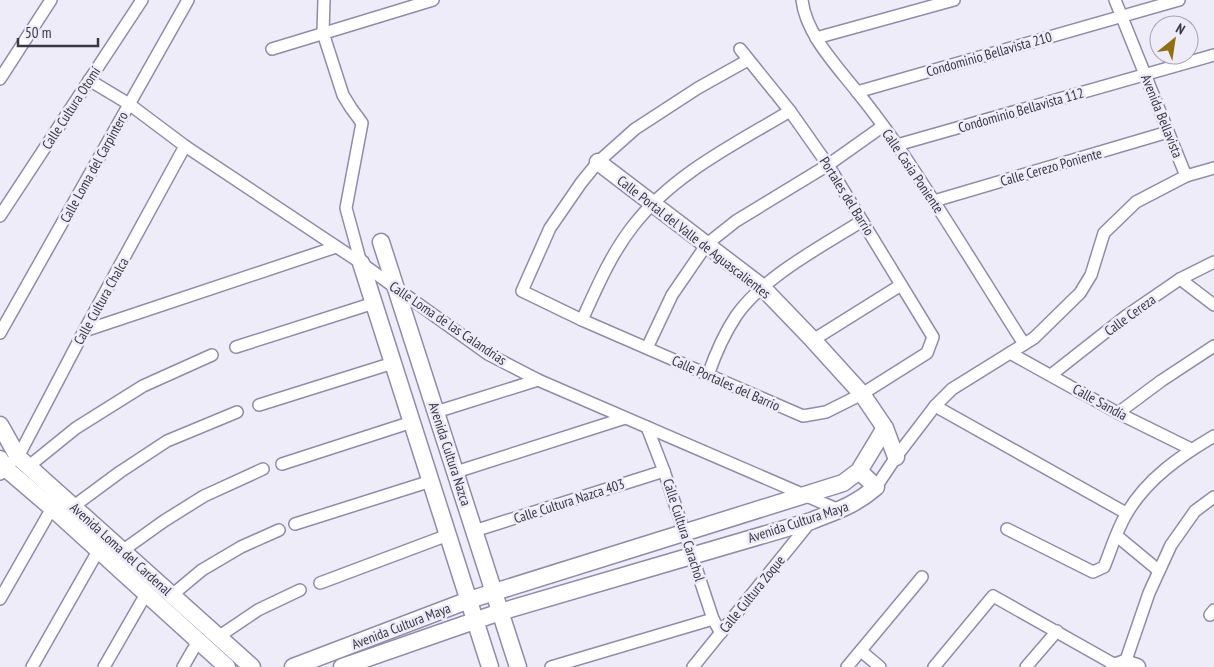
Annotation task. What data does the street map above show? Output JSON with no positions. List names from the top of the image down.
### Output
{
  "streets": {
    "street": [
      "Condominio Bellavista 210",
      "Calle Cultura Otomí",
      "Condominio Bellavista 112",
      "Avenida Bellavista",
      "Calle Loma del Carpintero",
      "Calle Cerezo Poniente",
      "Calle Casia Poniente",
      "Portales del Barrio",
      "Calle Portal del Valle de Aguascalientes",
      "Calle Cultura Chalca",
      "Calle Cereza",
      "Calle Loma de las Calandrias",
      "Calle Portales del Barrio",
      "Calle Sandía",
      "Avenida Cultura Nazca",
      "Calle Cultura Nazca 403",
      "Avenida Cultura Maya",
      "Calle Cultura Carachol",
      "Avenida Loma del Cardenal",
      "Calle Cultura Zoque"
    ]
  },
  "crossings": [
    ["Condominio Bellavista 210", "Avenida Bellavista"],
    ["Condominio Bellavista 210", "Calle Casia Poniente"],
    ["Calle Cultura Otomí", "Calle Loma de las Calandrias"],
    ["Condominio Bellavista 112", "Avenida Bellavista"],
    ["Condominio Bellavista 112", "Calle Casia Poniente"],
    ["Avenida Bellavista", "Calle Cerezo Poniente"],
    ["Avenida Bellavista", "Avenida Cultura Maya"],
    ["Calle Loma del Carpintero", "Calle Loma de las Calandrias"],
    ["Calle Cerezo Poniente", "Calle Casia Poniente"],
    ["Calle Casia Poniente", "Avenida Cultura Maya"],
    ["Portales del Barrio", "Calle Portales del Barrio"],
    ["Calle Portal del Valle de Aguascalientes", "Calle Portales del Barrio"],
    ["Calle Portal del Valle de Aguascalientes", "Avenida Cultura Maya"],
    ["Calle Cultura Chalca", "Calle Loma de las Calandrias"],
    ["Calle Cultura Chalca", "Avenida Loma del Cardenal"],
    ["Calle Cereza", "Calle Sandía"],
    ["Calle Loma de las Calandrias", "Avenida Cultura Nazca"],
    ["Calle Loma de las Calandrias", "Avenida Cultura Maya"],
    ["Calle Loma de las Calandrias", "Calle Cultura Carachol"],
    ["Calle Sandía", "Avenida Cultura Maya"],
    ["Avenida Cultura Nazca", "Calle Cultura Nazca 403"],
    ["Avenida Cultura Nazca", "Avenida Cultura Maya"],
    ["Calle Cultura Nazca 403", "Calle Cultura Carachol"],
    ["Avenida Cultura Maya", "Calle Cultura Carachol"],
    ["Avenida Cultura Maya", "Calle Cultura Zoque"],
    ["Calle Cultura Carachol", "Calle Cultura Zoque"]
  ],
  "scale_bar": "50 m",
  "north": "top right"
}
